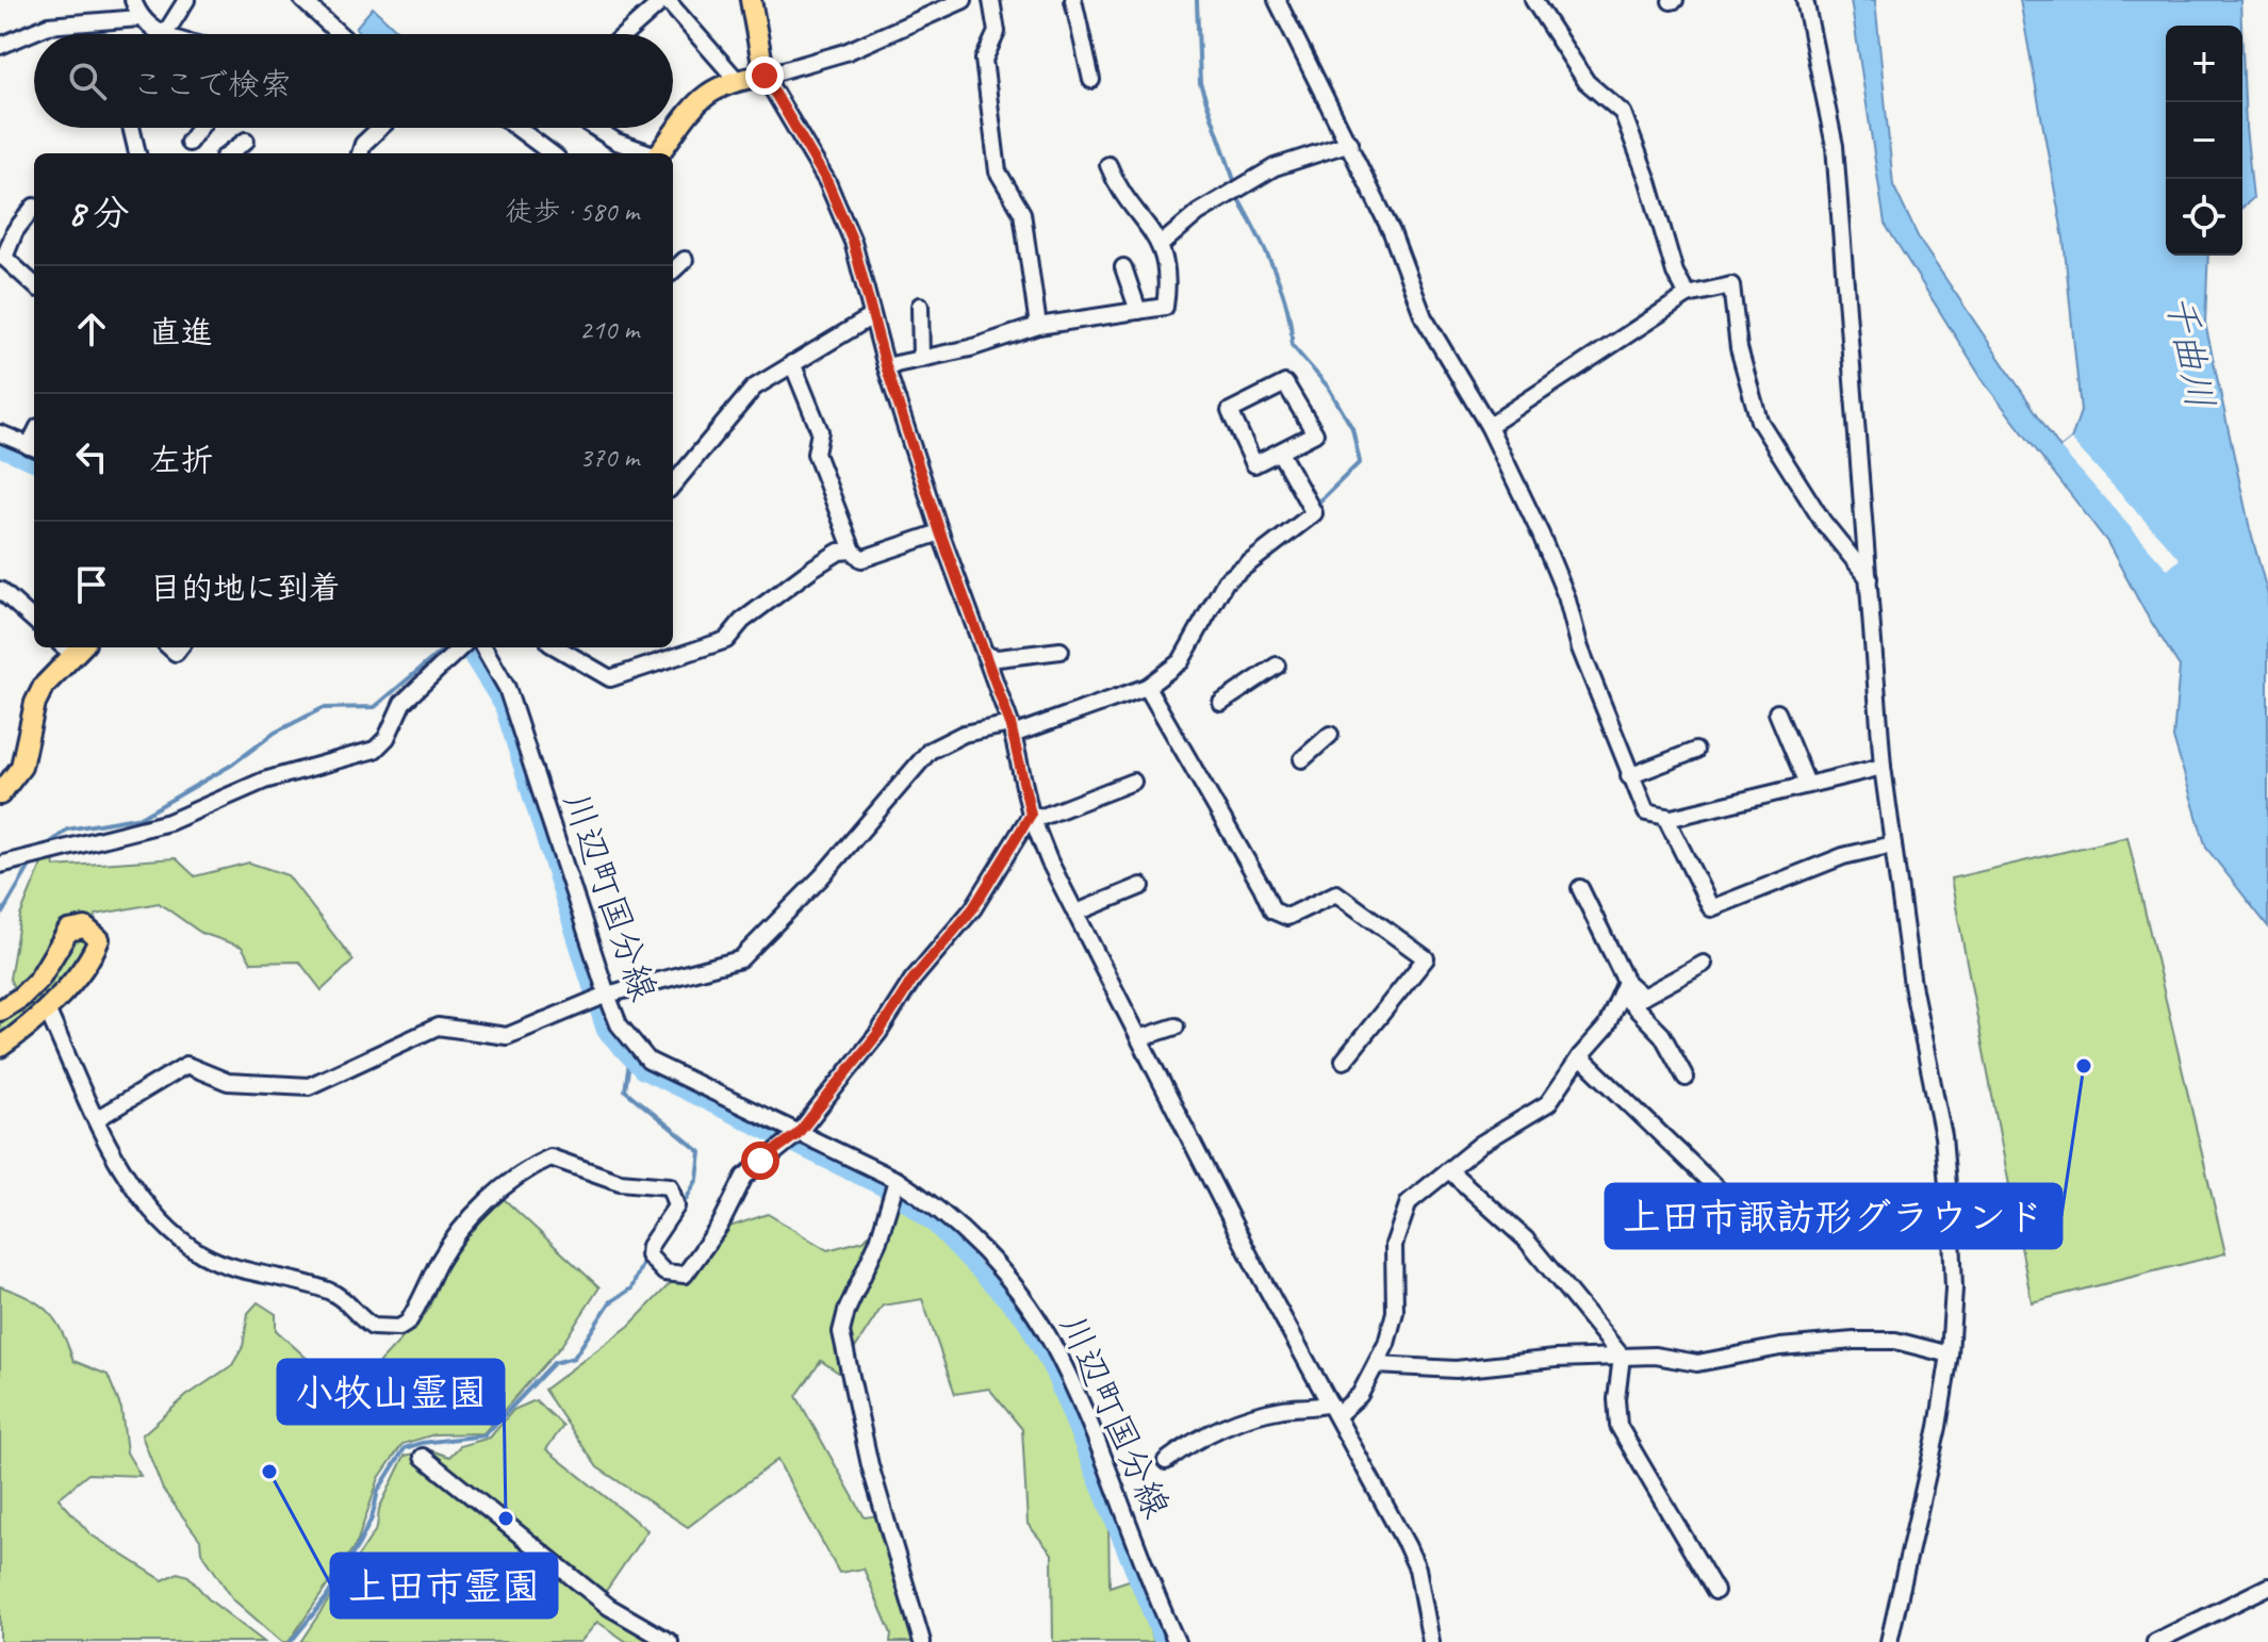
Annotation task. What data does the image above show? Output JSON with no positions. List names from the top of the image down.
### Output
{
  "streets": {
    "street": ["川辺町国分線"]
  },
  "water": ["千曲川"],
  "places": ["上田市諏訪形グラウンド", "上田市霊園", "小牧山霊園"],
  "page": {
    "map_buttons": ["+", "−"],
    "search": "ここで検索",
    "heading": ["8 分", "徒歩 · 580 m"],
    "list": [
      ["直進", "210 m"],
      ["左折", "370 m"],
      "目的地に到着"
    ]
  }
}
